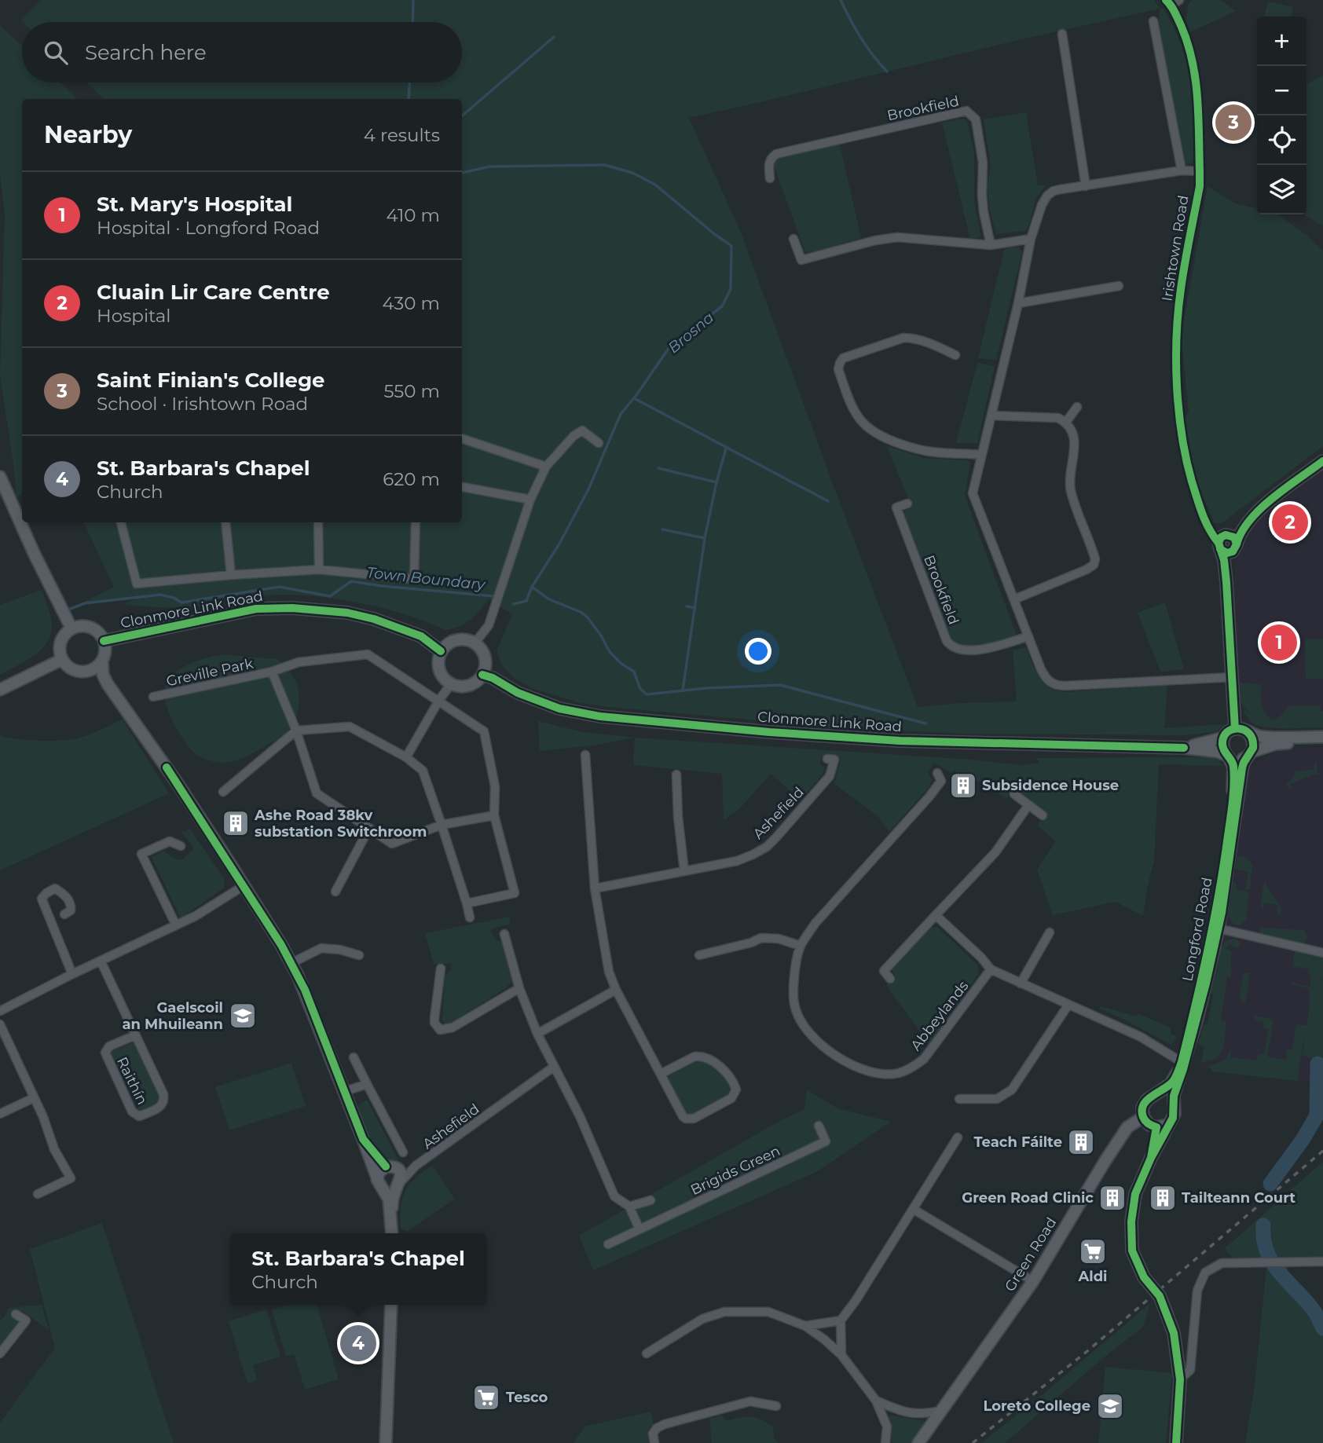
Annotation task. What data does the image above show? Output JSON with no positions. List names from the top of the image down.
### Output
{
  "streets": {
    "street": [
      "Brookfield",
      "Irishtown Road",
      "Clonmore Link Road",
      "Greville Park",
      "Ashefield",
      "Longford Road",
      "Abbeylands",
      "Raithín",
      "Brigids Green",
      "Green Road"
    ]
  },
  "crossings": [
    ["Clonmore Link Road", "Longford Road"],
    ["Longford Road", "Green Road"]
  ],
  "water": ["Brosna", "Town Boundary"],
  "places": {
    "building": [
      "Subsidence House",
      "Ashe Road 38kv substation Switchroom",
      "Teach Fáilte",
      "Green Road Clinic",
      "Tailteann Court"
    ],
    "school or university": ["Gaelscoil an Mhuileann", "Loreto College"],
    "supermarket": ["Aldi", "Tesco"]
  },
  "page": {
    "map_buttons": ["+", "−"],
    "search": "Search here",
    "heading": ["Nearby", "4 results"],
    "pins": [
      "3",
      "2",
      "1",
      "4"
    ],
    "list": [
      {
        "mark": "1",
        "name": "St. Mary's Hospital",
        "note": "Hospital · Longford Road",
        "value": "410 m"
      },
      {
        "mark": "2",
        "name": "Cluain Lir Care Centre",
        "note": "Hospital",
        "value": "430 m"
      },
      {
        "mark": "3",
        "name": "Saint Finian's College",
        "note": "School · Irishtown Road",
        "value": "550 m"
      },
      {
        "mark": "4",
        "name": "St. Barbara's Chapel",
        "note": "Church",
        "value": "620 m"
      }
    ],
    "popup": ["St. Barbara's Chapel", "Church"]
  }
}
